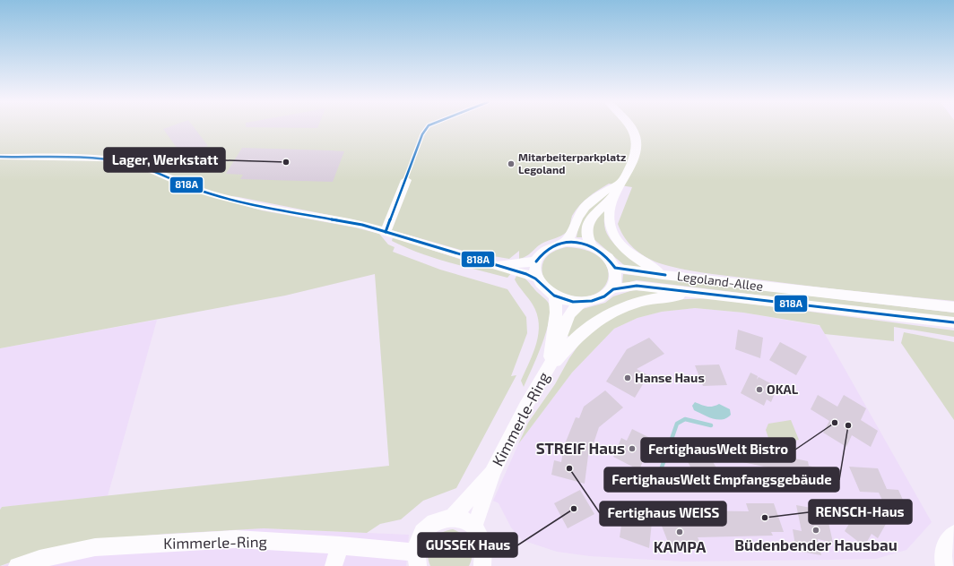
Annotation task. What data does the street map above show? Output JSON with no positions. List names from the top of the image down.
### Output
{
  "streets": {
    "street": ["Legoland-Allee", "Kimmerle-Ring"]
  },
  "crossings": [
    ["Legoland-Allee", "Kimmerle-Ring"]
  ],
  "places": [
    "Lager, Werkstatt",
    "Mitarbeiterparkplatz Legoland",
    "Hanse Haus",
    "OKAL",
    "FertighausWelt Bistro",
    "FertighausWelt Empfangsgebäude",
    "STREIF Haus",
    "Fertighaus WEISS",
    "GUSSEK Haus",
    "RENSCH-Haus",
    "Büdenbender Hausbau",
    "KAMPA"
  ],
  "lines": ["transit line 818A"]
}
